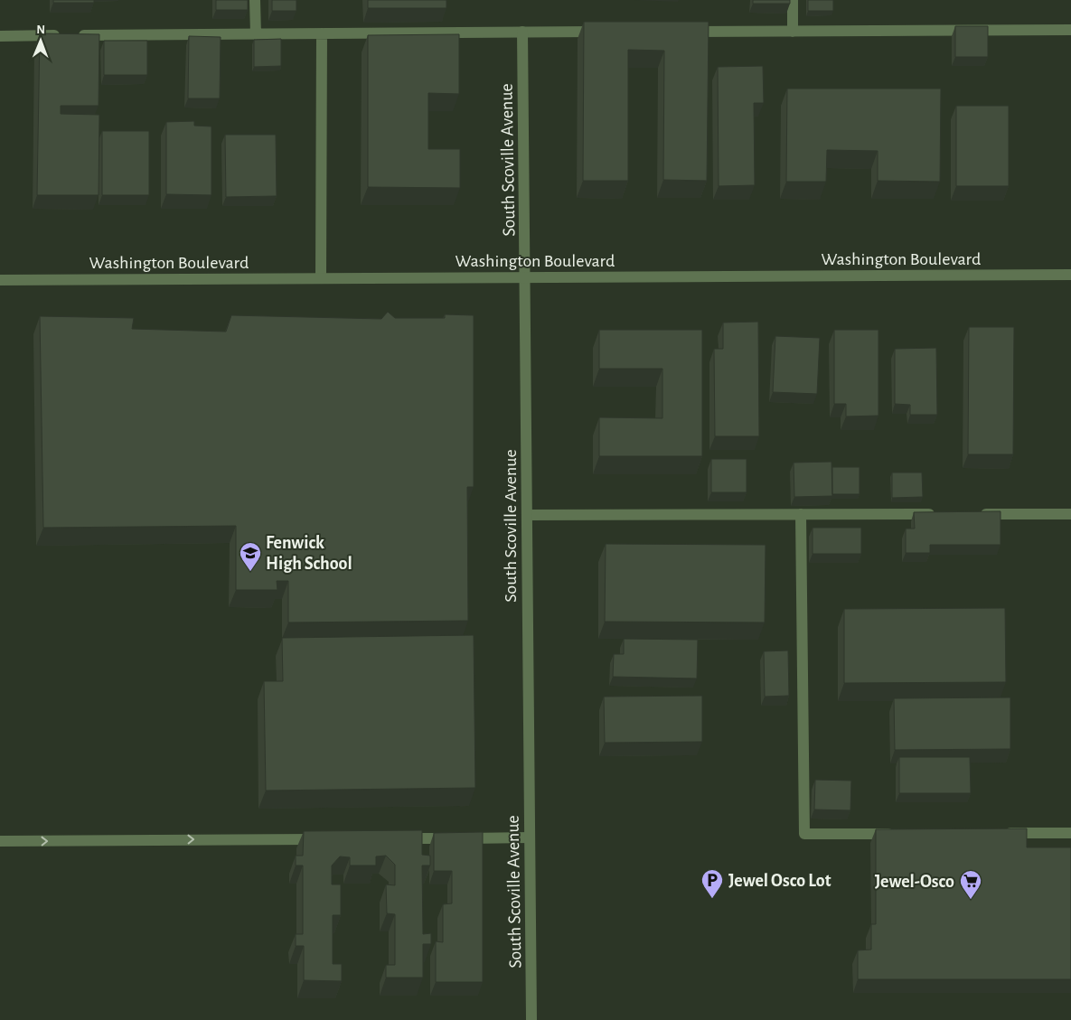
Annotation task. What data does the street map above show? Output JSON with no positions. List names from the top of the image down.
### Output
{
  "streets": {
    "street": ["South Scoville Avenue", "Washington Boulevard"]
  },
  "crossings": [
    ["South Scoville Avenue", "Washington Boulevard"]
  ],
  "places": {
    "school or university": ["Fenwick High School"],
    "parking": ["Jewel Osco Lot"],
    "supermarket": ["Jewel-Osco"]
  },
  "north": "top"
}
